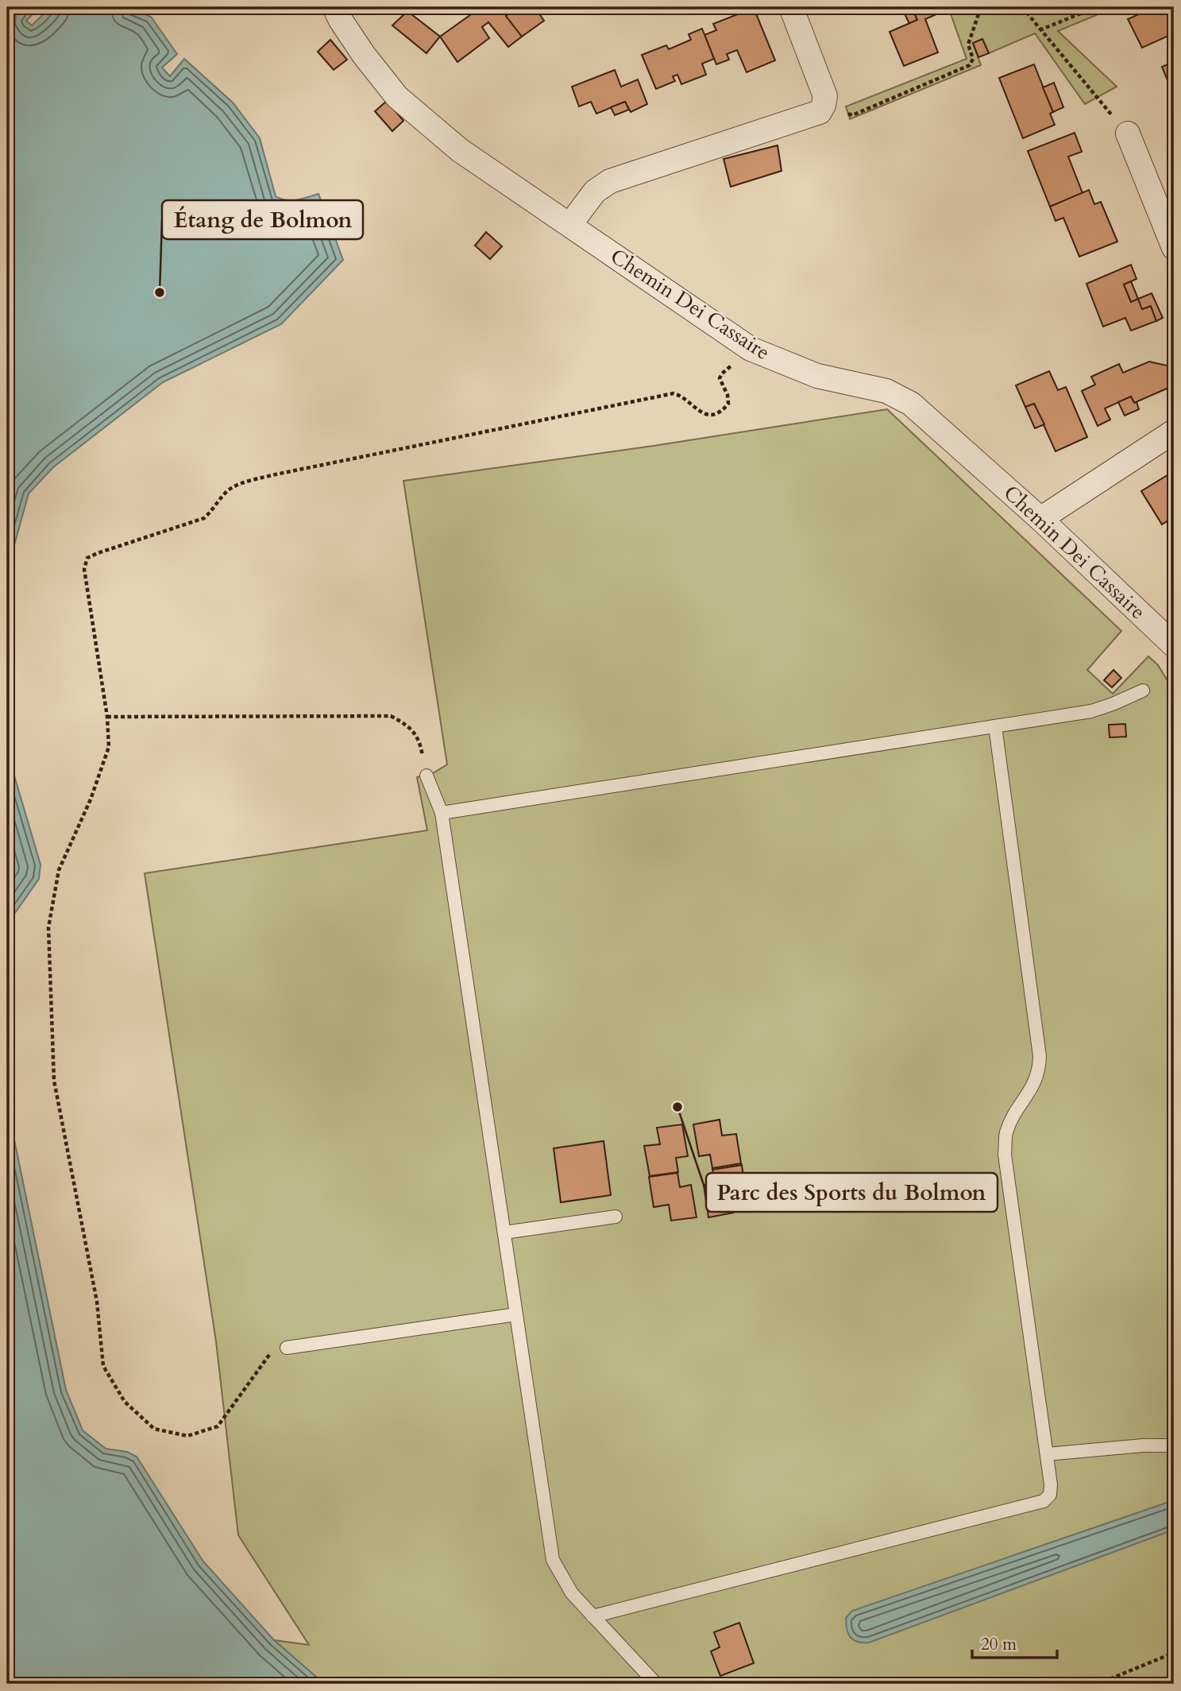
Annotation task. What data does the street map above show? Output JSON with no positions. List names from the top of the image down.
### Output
{
  "streets": {
    "street": ["Chemin Dei Cassaire"]
  },
  "places": ["Étang de Bolmon", "Parc des Sports du Bolmon"],
  "scale_bar": "20 m"
}
